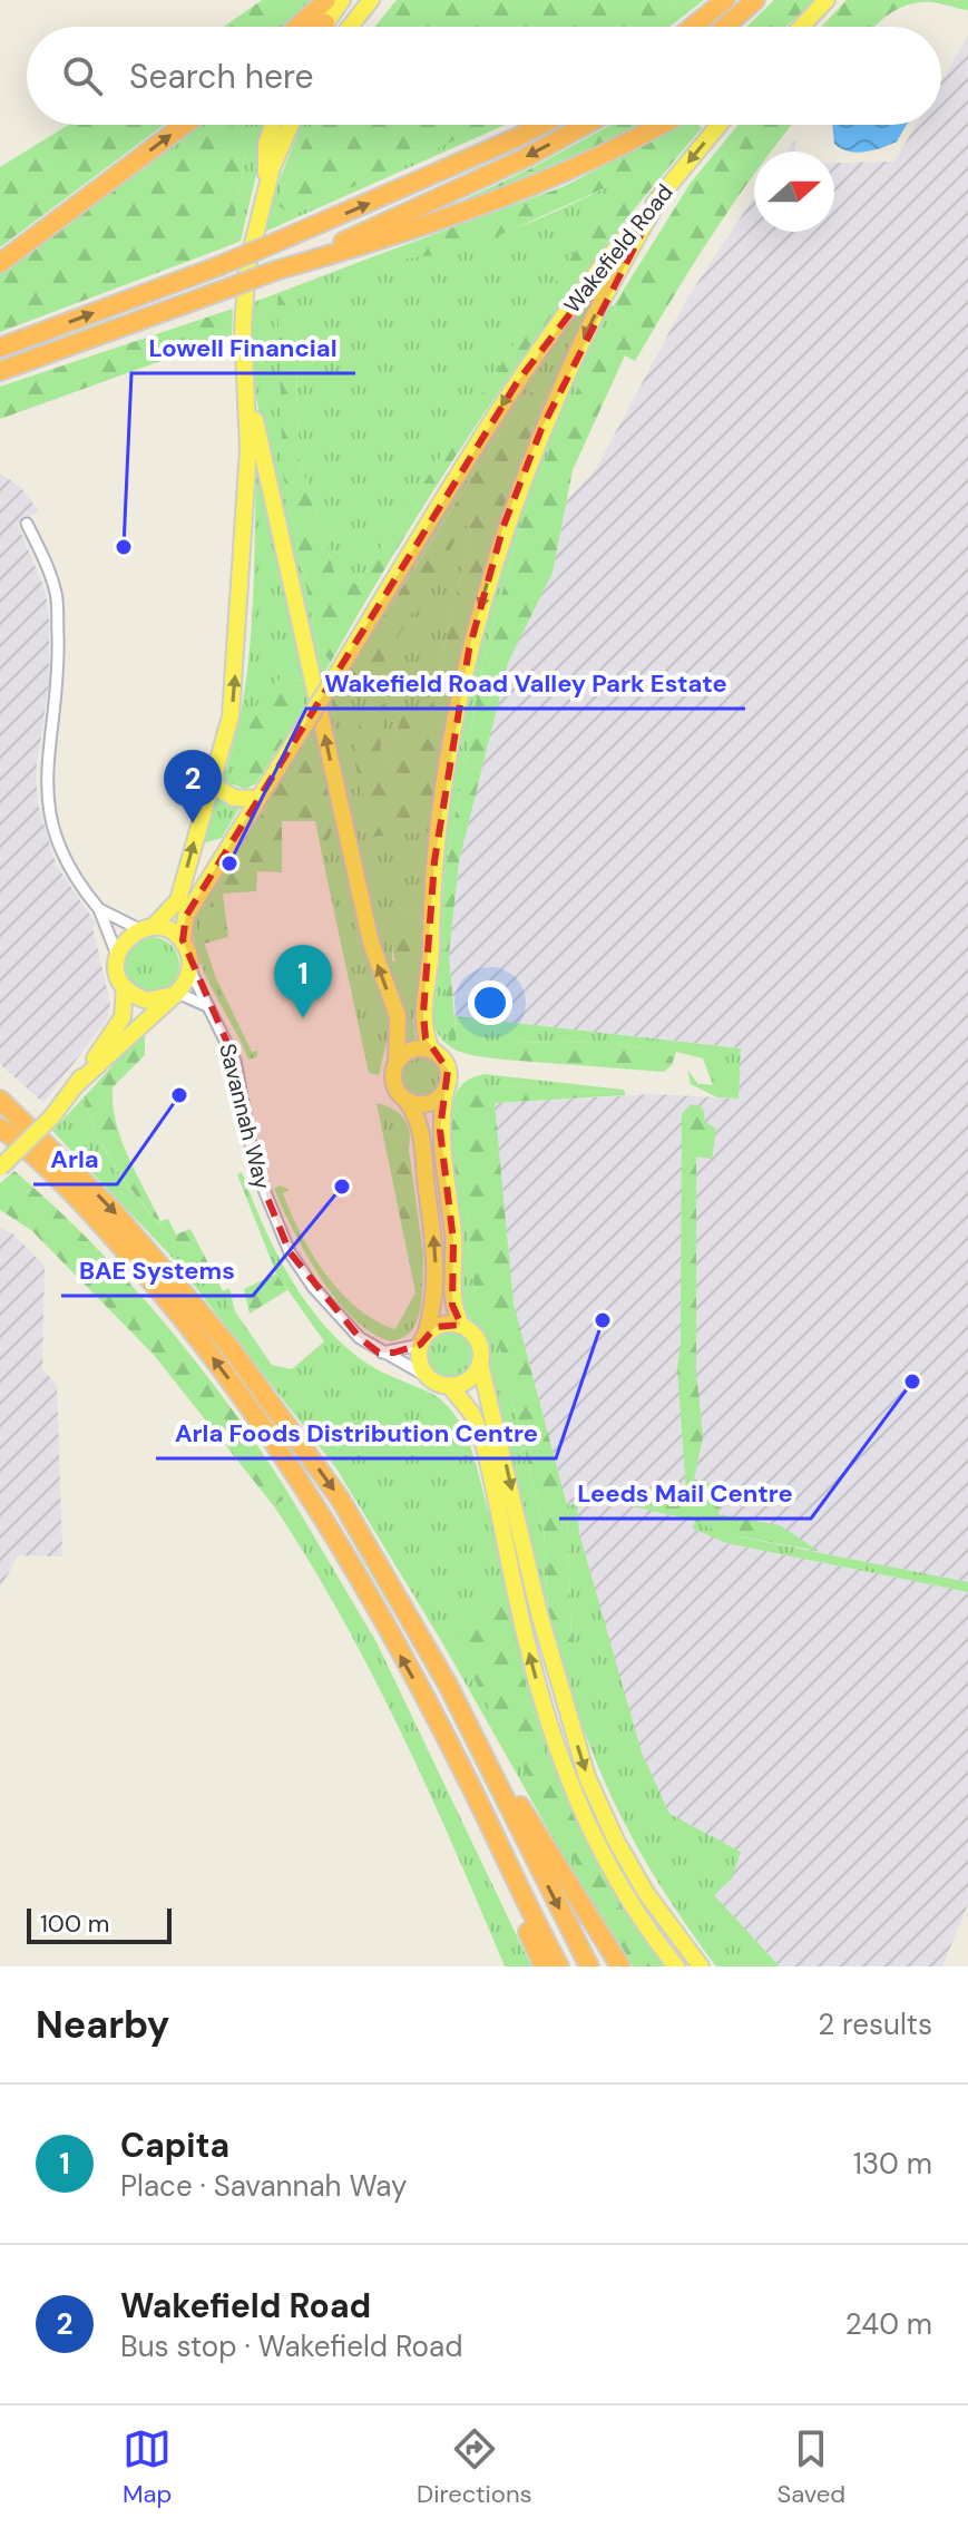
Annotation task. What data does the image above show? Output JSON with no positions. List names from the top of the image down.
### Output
{
  "streets": {
    "main road": ["Wakefield Road"],
    "street": ["Savannah Way"]
  },
  "crossings": [
    ["Wakefield Road", "Savannah Way"]
  ],
  "places": [
    "Lowell Financial",
    "Wakefield Road Valley Park Estate",
    "Arla",
    "BAE Systems",
    "Arla Foods Distribution Centre",
    "Leeds Mail Centre"
  ],
  "scale_bar": "100 m",
  "north": "right",
  "page": {
    "search": "Search here",
    "pins": ["2", "1"],
    "scale": "100 m",
    "heading": ["Nearby", "2 results"],
    "list": [
      {
        "mark": "1",
        "name": "Capita",
        "note": "Place · Savannah Way",
        "value": "130 m"
      },
      {
        "mark": "2",
        "name": "Wakefield Road",
        "note": "Bus stop · Wakefield Road",
        "value": "240 m"
      }
    ],
    "nav": ["Map", "Directions", "Saved"]
  }
}
